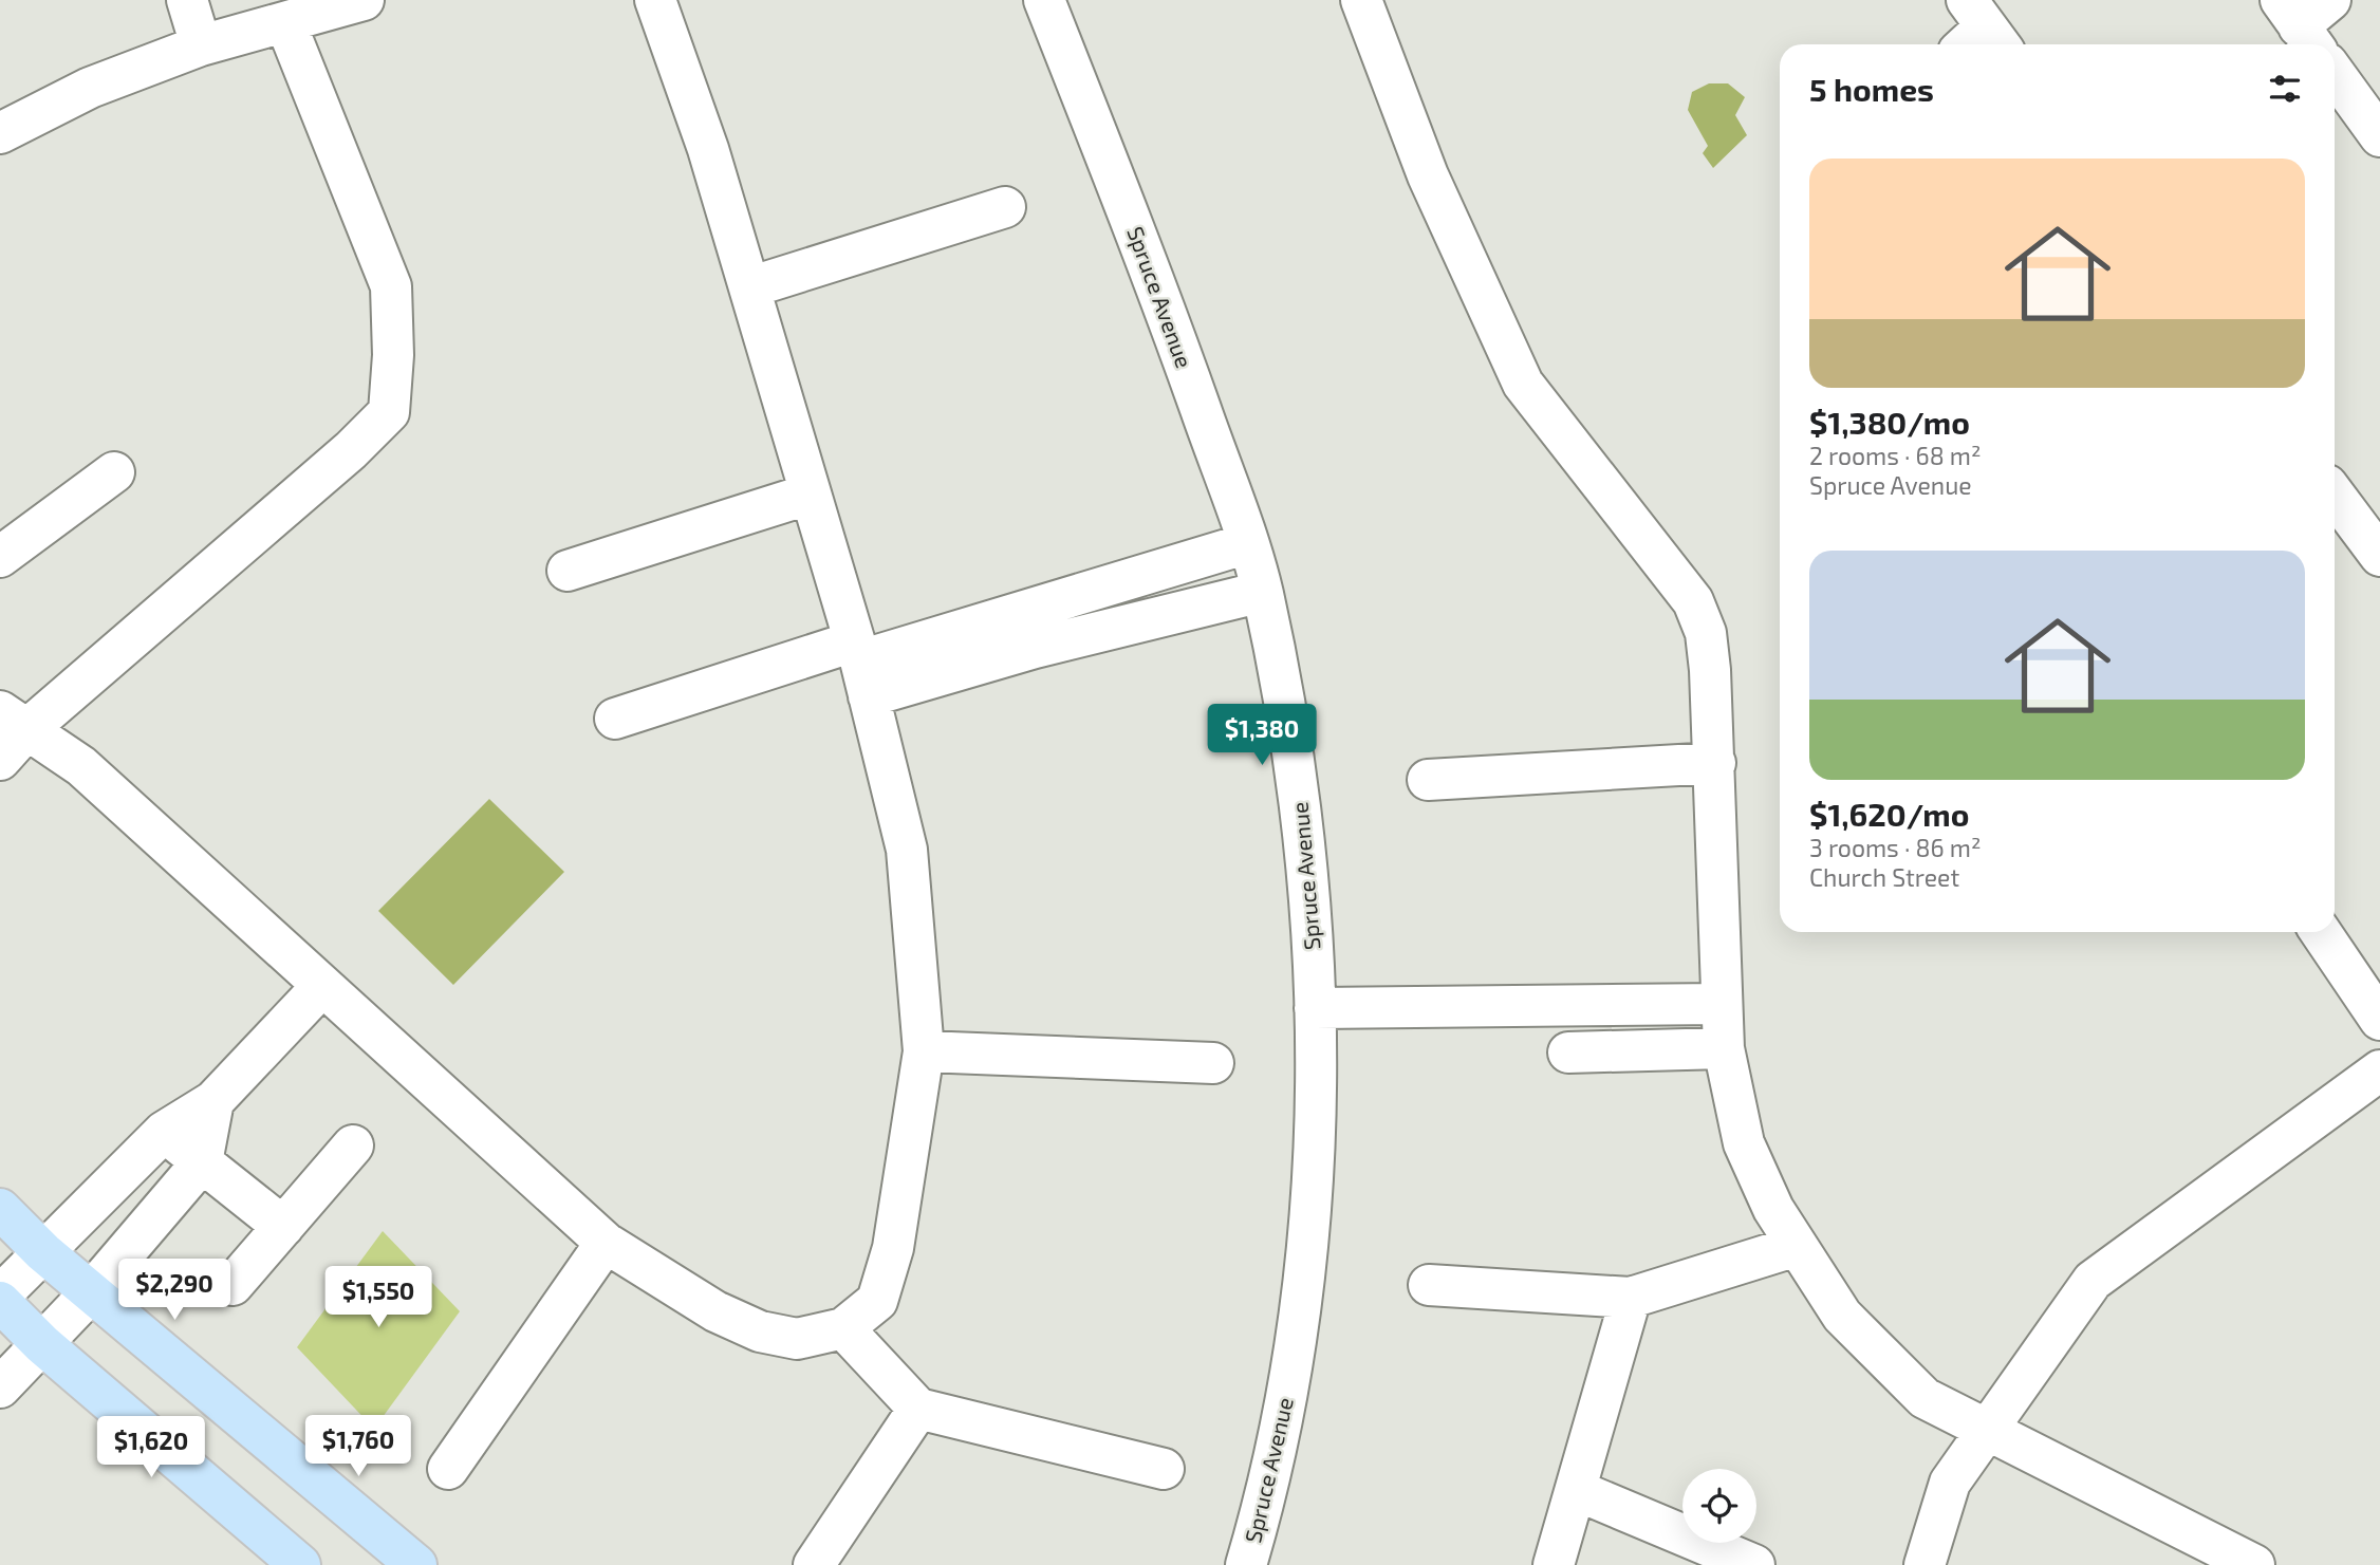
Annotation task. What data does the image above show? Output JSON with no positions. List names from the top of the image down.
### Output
{
  "streets": {
    "street": ["Spruce Avenue"]
  },
  "page": {
    "heading": "5 homes",
    "list": [
      {
        "name": "$1,380/mo",
        "note": "2 rooms · 68 m² · Spruce Avenue"
      },
      {
        "name": "$1,620/mo",
        "note": "3 rooms · 86 m² · Church Street"
      }
    ],
    "price": [
      "$1,380",
      "$2,290",
      "$1,550",
      "$1,760",
      "$1,620"
    ]
  }
}
